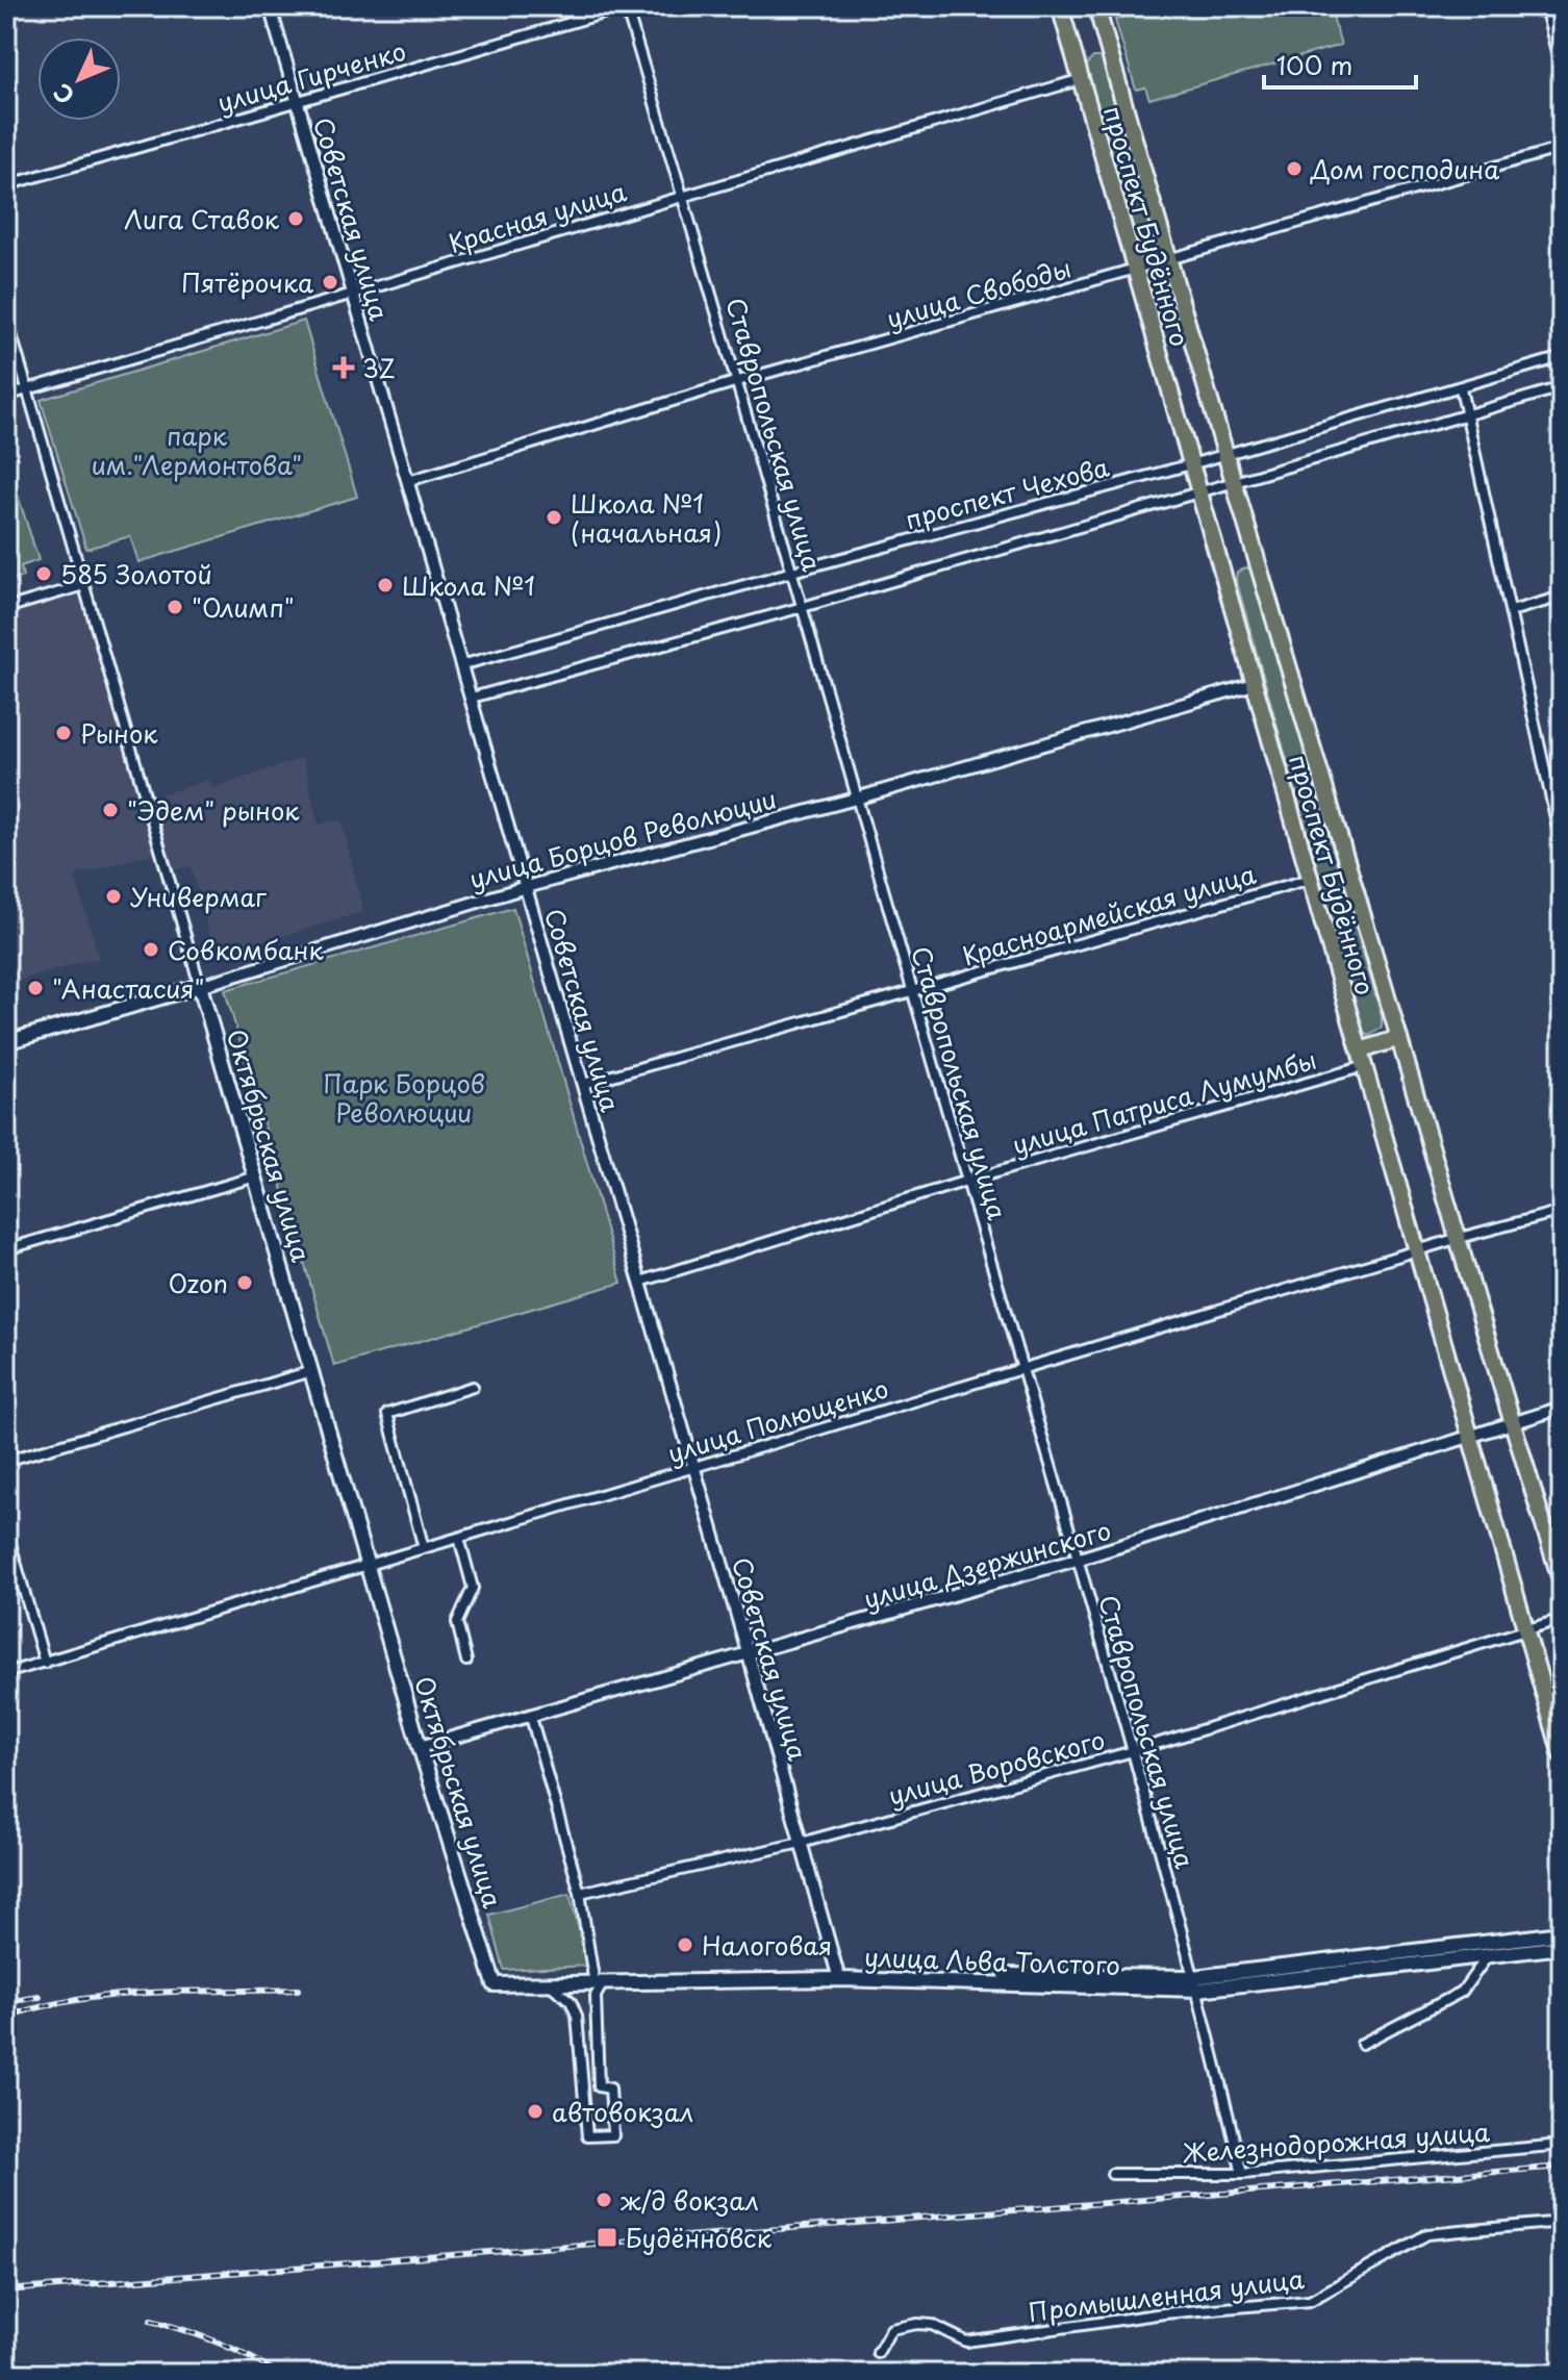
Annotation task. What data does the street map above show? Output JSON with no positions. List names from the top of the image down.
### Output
{
  "streets": {
    "main road": [
      "проспект Будённого",
      "улица Борцов Революции",
      "Октябрьская улица",
      "улица Льва Толстого"
    ],
    "street": [
      "улица Гирченко",
      "Красная улица",
      "Советская улица",
      "улица Свободы",
      "Ставропольская улица",
      "проспект Чехова",
      "Красноармейская улица",
      "улица Патриса Лумумбы",
      "улица Полющенко",
      "улица Дзержинского",
      "улица Воровского",
      "Железнодорожная улица",
      "Промышленная улица"
    ]
  },
  "crossings": [
    ["улица Гирченко", "Советская улица"],
    ["улица Гирченко", "Ставропольская улица"],
    ["Красная улица", "Советская улица"],
    ["Красная улица", "проспект Будённого"],
    ["Красная улица", "Ставропольская улица"],
    ["Красная улица", "Октябрьская улица"],
    ["Советская улица", "улица Свободы"],
    ["Советская улица", "проспект Чехова"],
    ["Советская улица", "улица Борцов Революции"],
    ["Советская улица", "Красноармейская улица"],
    ["Советская улица", "улица Патриса Лумумбы"],
    ["Советская улица", "улица Полющенко"],
    ["Советская улица", "улица Дзержинского"],
    ["Советская улица", "улица Воровского"],
    ["Советская улица", "улица Льва Толстого"],
    ["проспект Будённого", "улица Свободы"],
    ["проспект Будённого", "проспект Чехова"],
    ["проспект Будённого", "улица Борцов Революции"],
    ["проспект Будённого", "Красноармейская улица"],
    ["проспект Будённого", "улица Патриса Лумумбы"],
    ["проспект Будённого", "улица Полющенко"],
    ["проспект Будённого", "улица Дзержинского"],
    ["проспект Будённого", "улица Воровского"],
    ["улица Свободы", "Ставропольская улица"],
    ["Ставропольская улица", "проспект Чехова"],
    ["Ставропольская улица", "улица Борцов Революции"],
    ["Ставропольская улица", "Красноармейская улица"],
    ["Ставропольская улица", "улица Патриса Лумумбы"],
    ["Ставропольская улица", "улица Полющенко"],
    ["Ставропольская улица", "улица Дзержинского"],
    ["Ставропольская улица", "улица Воровского"],
    ["Ставропольская улица", "улица Льва Толстого"],
    ["Ставропольская улица", "Железнодорожная улица"],
    ["улица Борцов Революции", "Октябрьская улица"],
    ["Октябрьская улица", "улица Полющенко"],
    ["Октябрьская улица", "улица Дзержинского"],
    ["Октябрьская улица", "улица Льва Толстого"]
  ],
  "parks": ["парк им.\"Лермонтова\"", "Парк Борцов Революции"],
  "places": {
    "other": [
      "Дом господина",
      "Лига Ставок",
      "Пятёрочка",
      "Школа №1 (начальная)",
      "585 Золотой",
      "Школа №1",
      "\"Олимп\"",
      "Рынок",
      "\"Эдем\" рынок",
      "Универмаг",
      "Совкомбанк",
      "\"Анастасия\"",
      "Ozon",
      "Налоговая",
      "автовокзал",
      "ж/д вокзал"
    ],
    "health": ["3Z"],
    "transit": ["Будённовск"]
  },
  "scale_bar": "100 m",
  "north": "bottom left"
}
